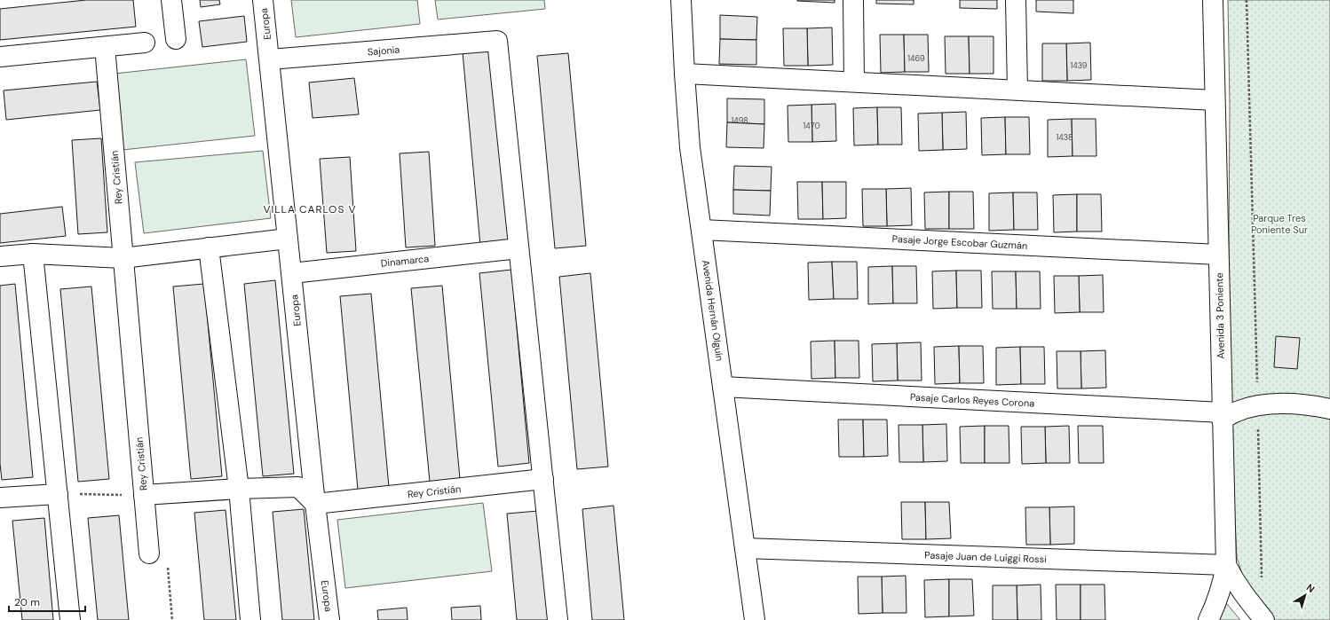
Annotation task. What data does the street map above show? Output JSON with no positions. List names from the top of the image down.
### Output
{
  "streets": {
    "street": [
      "Europa",
      "Sajonia",
      "Rey Cristián",
      "Pasaje Jorge Escobar Guzmán",
      "Dinamarca",
      "Avenida Hernán Olguín",
      "Avenida 3 Poniente",
      "Pasaje Carlos Reyes Corona",
      "Pasaje Juan de Luiggi Rossi"
    ]
  },
  "crossings": [
    ["Europa", "Sajonia"],
    ["Europa", "Rey Cristián"],
    ["Europa", "Dinamarca"],
    ["Sajonia", "Dinamarca"],
    ["Pasaje Jorge Escobar Guzmán", "Avenida Hernán Olguín"],
    ["Pasaje Jorge Escobar Guzmán", "Avenida 3 Poniente"],
    ["Avenida Hernán Olguín", "Pasaje Carlos Reyes Corona"],
    ["Avenida Hernán Olguín", "Pasaje Juan de Luiggi Rossi"],
    ["Avenida 3 Poniente", "Pasaje Carlos Reyes Corona"],
    ["Avenida 3 Poniente", "Pasaje Juan de Luiggi Rossi"]
  ],
  "districts": ["VILLA CARLOS V"],
  "parks": ["Parque Tres Poniente Sur"],
  "house_numbers": [
    "1469",
    "1439",
    "1498",
    "1470",
    "1438"
  ],
  "scale_bar": "20 m",
  "north": "top right"
}
